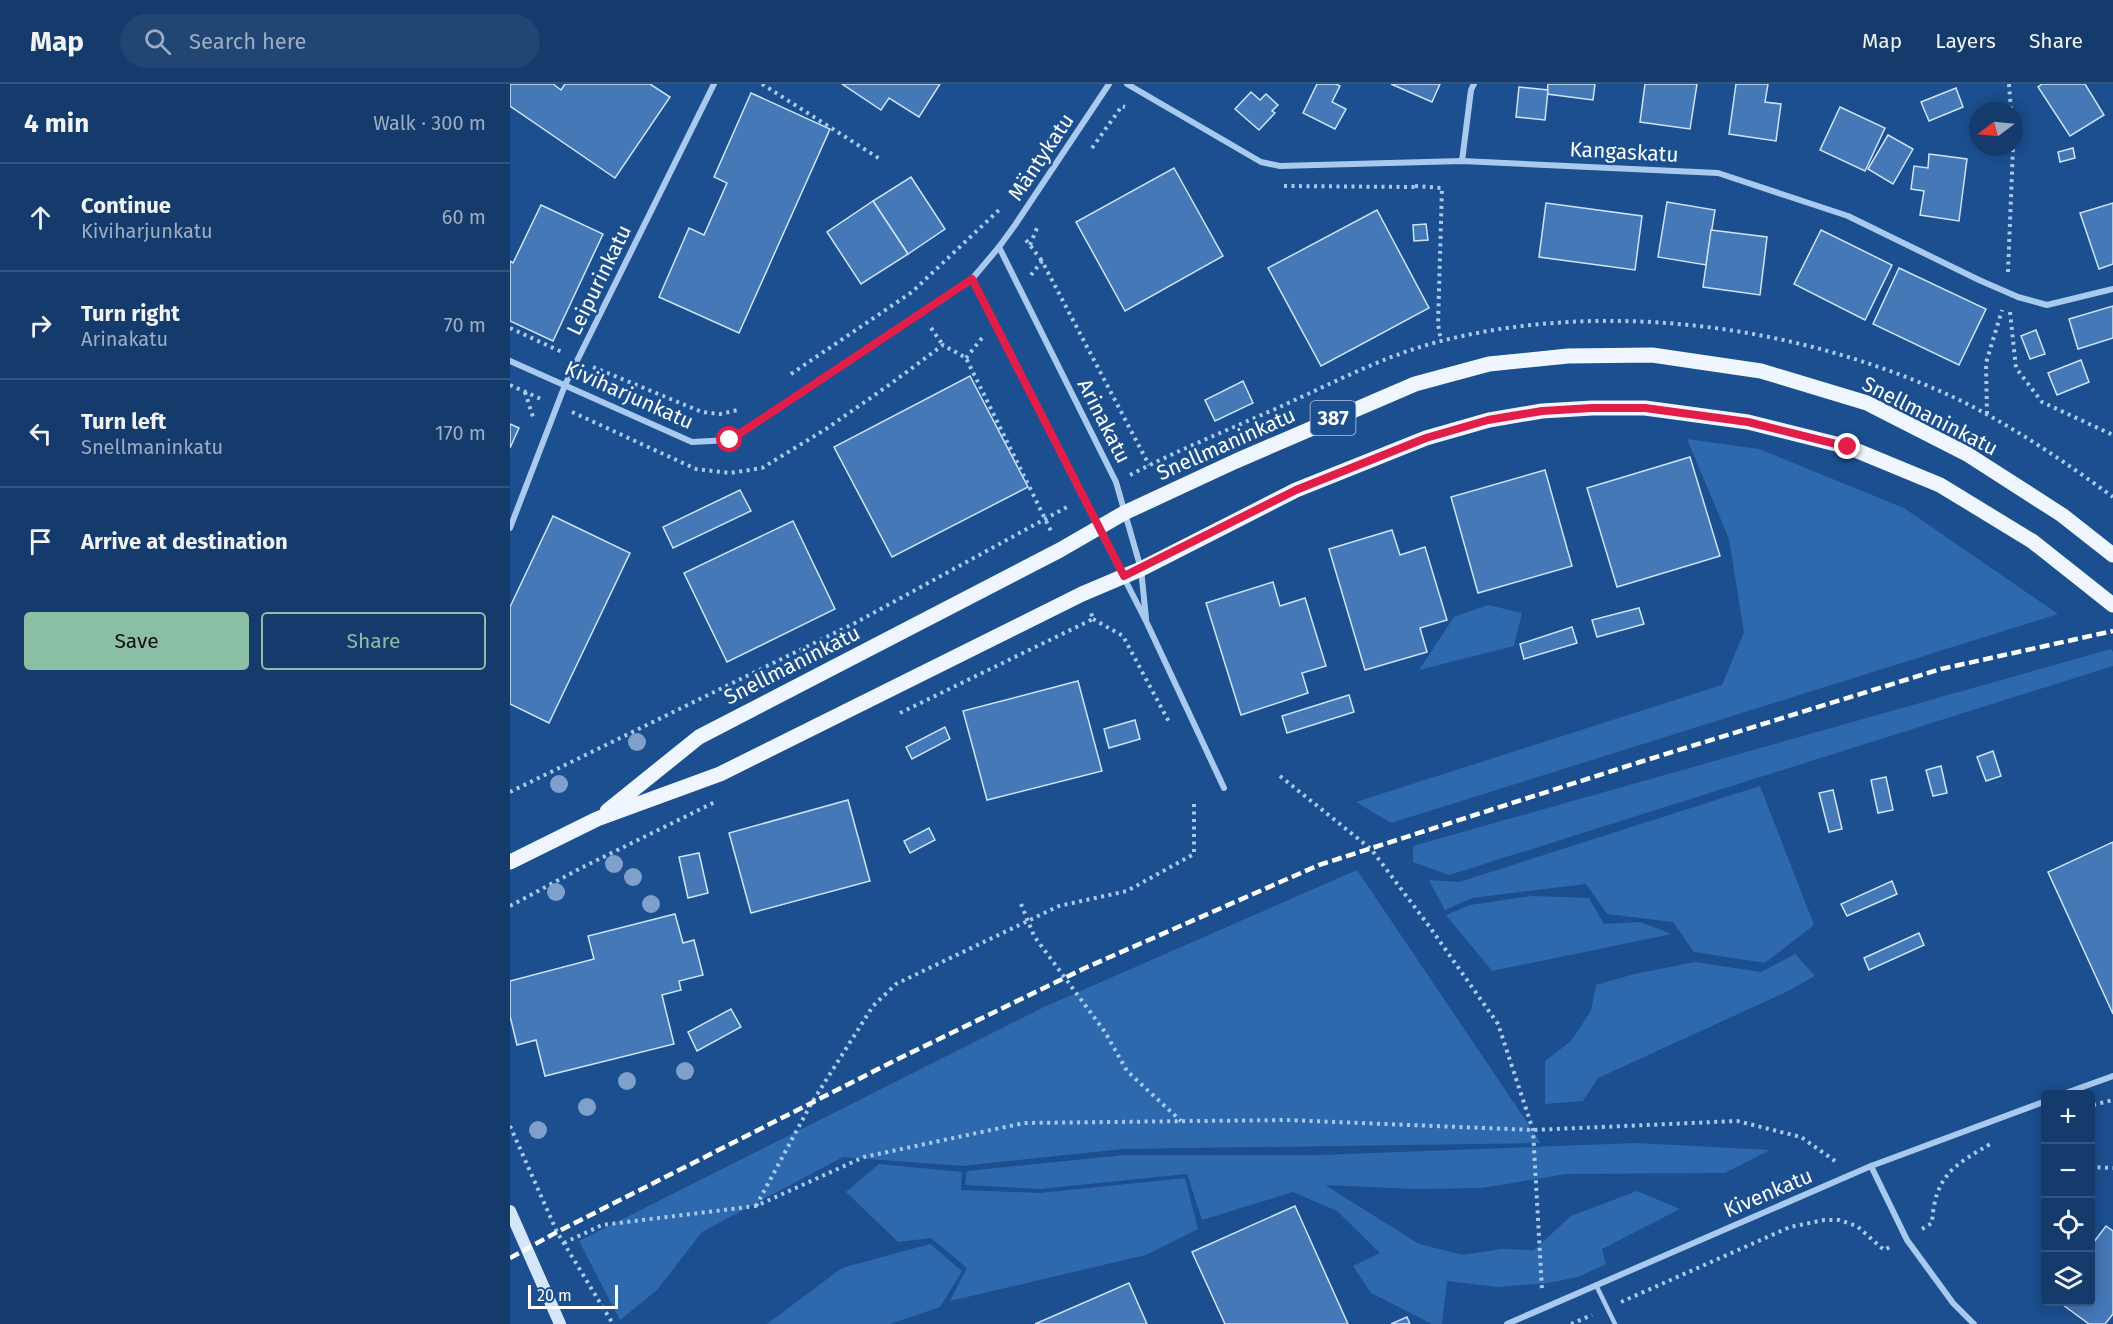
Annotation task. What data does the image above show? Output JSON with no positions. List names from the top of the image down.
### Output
{
  "streets": {
    "main road": ["Snellmaninkatu", "387"],
    "street": [
      "Kangaskatu",
      "Mäntykatu",
      "Leipurinkatu",
      "Kiviharjunkatu",
      "Arinakatu",
      "Kivenkatu"
    ]
  },
  "crossings": [
    ["Mäntykatu", "Kiviharjunkatu"],
    ["Mäntykatu", "Arinakatu"],
    ["Leipurinkatu", "Kiviharjunkatu"],
    ["Kiviharjunkatu", "Arinakatu"],
    ["Snellmaninkatu", "Arinakatu"]
  ],
  "scale_bar": "20 m",
  "north": "left",
  "page": {
    "header": "Map",
    "search": "Search here",
    "nav": ["Map", "Layers", "Share"],
    "heading": ["4 min", "Walk · 300 m"],
    "list": [
      ["Continue", "Kiviharjunkatu", "60 m"],
      ["Turn right", "Arinakatu", "70 m"],
      ["Turn left", "Snellmaninkatu", "170 m"],
      "Arrive at destination"
    ],
    "buttons": ["Save", "Share"],
    "map_buttons": ["+", "−"],
    "scale": "20 m"
  }
}
